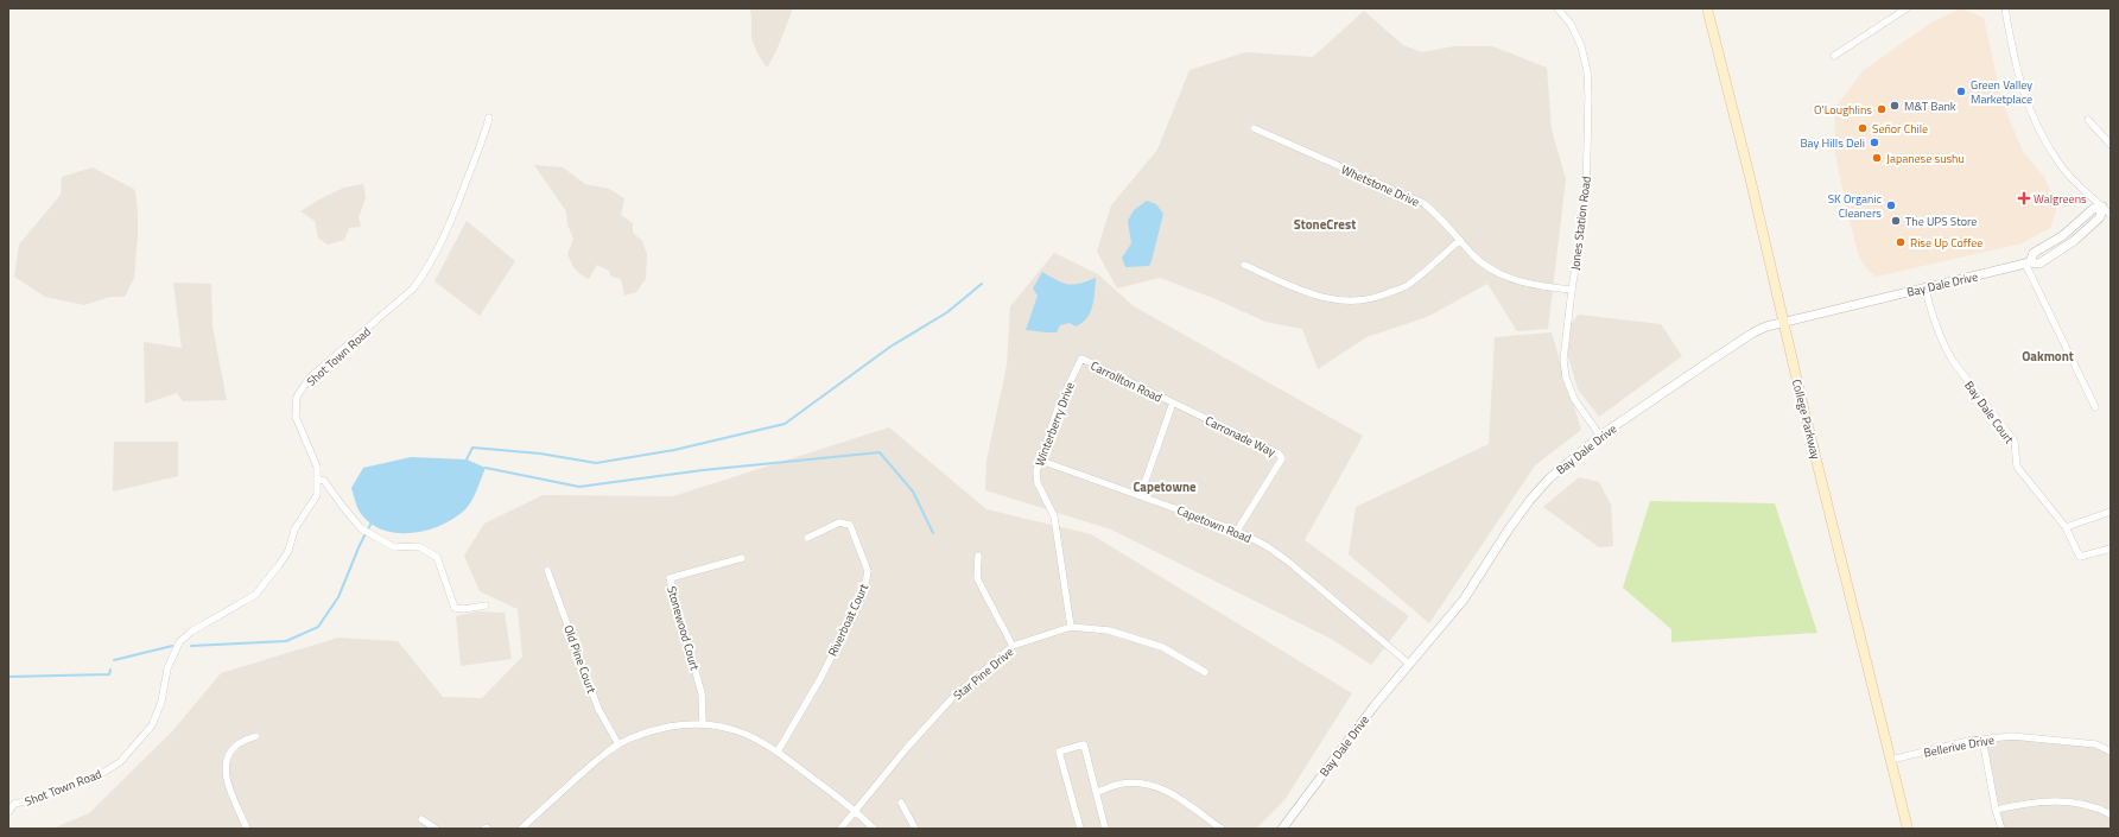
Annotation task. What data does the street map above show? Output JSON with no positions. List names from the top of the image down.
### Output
{
  "streets": {
    "main road": ["College Parkway"],
    "street": [
      "Whetstone Drive",
      "Jones Station Road",
      "Bay Dale Drive",
      "Shot Town Road",
      "Carrollton Road",
      "Bay Dale Court",
      "Winterberry Drive",
      "Carronade Way",
      "Capetown Road",
      "Riverboat Court",
      "Stonewood Court",
      "Old Pine Court",
      "Star Pine Drive",
      "Bellerive Drive"
    ]
  },
  "crossings": [
    ["Whetstone Drive", "Jones Station Road"],
    ["Jones Station Road", "Bay Dale Drive"],
    ["Bay Dale Drive", "Bay Dale Court"],
    ["Bay Dale Drive", "College Parkway"],
    ["Bay Dale Drive", "Capetown Road"],
    ["Carrollton Road", "Winterberry Drive"],
    ["Carrollton Road", "Carronade Way"],
    ["College Parkway", "Bellerive Drive"],
    ["Winterberry Drive", "Capetown Road"],
    ["Winterberry Drive", "Star Pine Drive"],
    ["Carronade Way", "Capetown Road"]
  ],
  "districts": ["StoneCrest", "Oakmont", "Capetowne"],
  "places": {
    "other": [
      "Green Valley Marketplace",
      "M&T Bank",
      "O'Loughlins",
      "Señor Chile",
      "Bay Hills Deli",
      "Japanese sushu",
      "SK Organic Cleaners",
      "The UPS Store",
      "Rise Up Coffee"
    ],
    "health": ["Walgreens"]
  }
}
